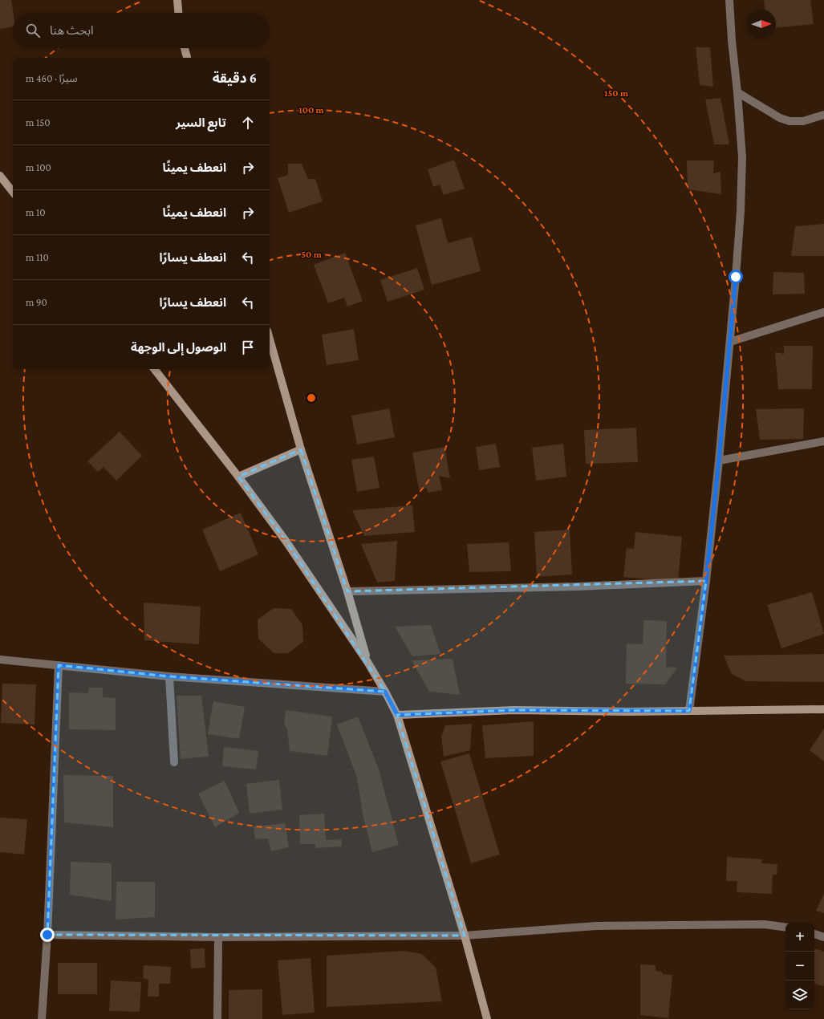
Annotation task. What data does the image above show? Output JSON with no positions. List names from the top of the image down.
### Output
{
  "north": "right",
  "page": {
    "search": "ابحث هنا",
    "heading": ["6 دقيقة", "سيرًا · 460 m"],
    "list": [
      ["تابع السير", "150 m"],
      ["انعطف يمينًا", "100 m"],
      ["انعطف يمينًا", "10 m"],
      ["انعطف يسارًا", "110 m"],
      ["انعطف يسارًا", "90 m"],
      "الوصول إلى الوجهة"
    ],
    "map_buttons": ["+", "−"]
  },
  "rings": ["150 m", "100 m", "50 m"]
}
